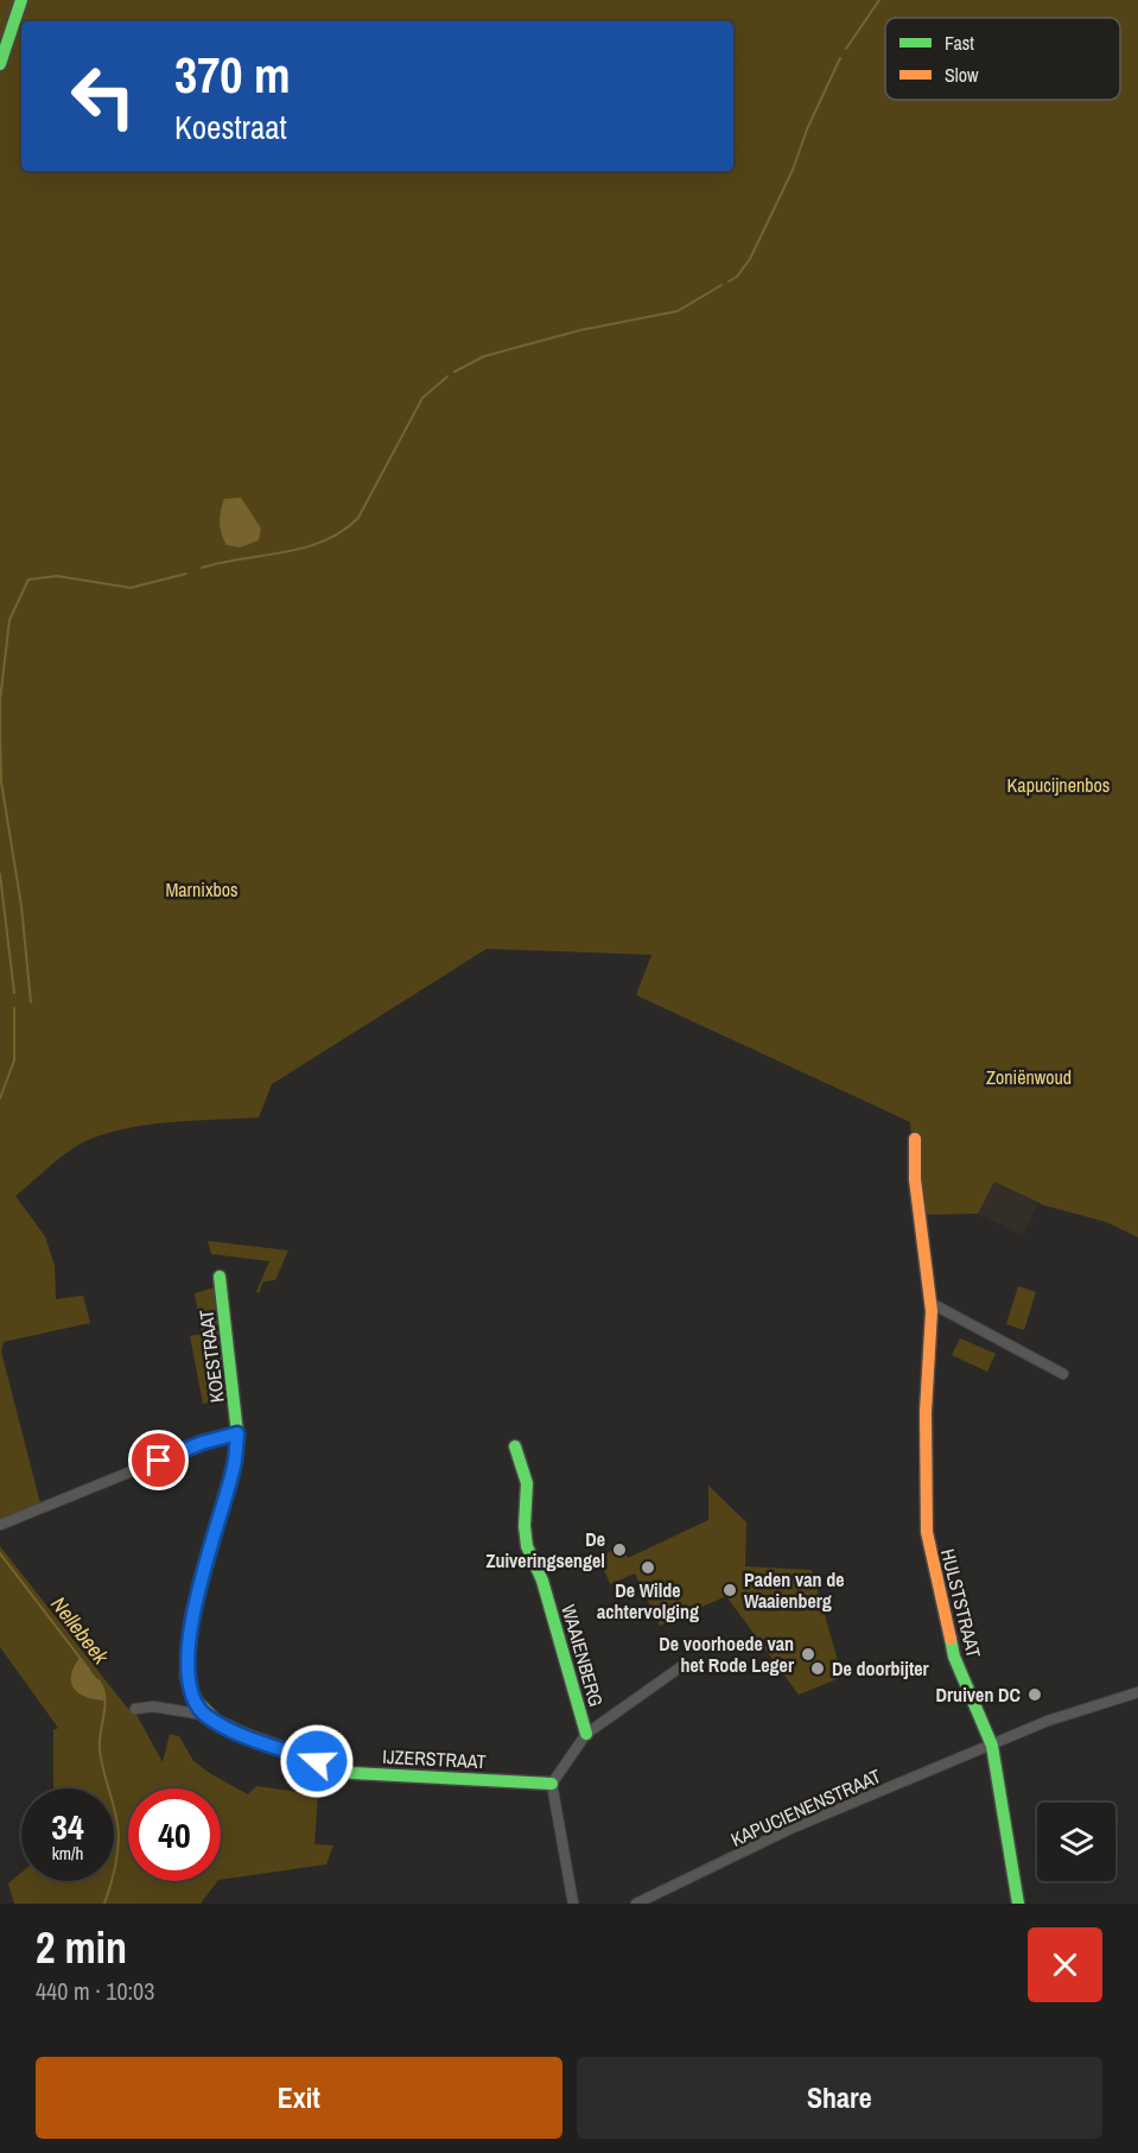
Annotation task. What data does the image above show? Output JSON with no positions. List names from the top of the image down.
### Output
{
  "streets": {
    "street": [
      "KOESTRAAT",
      "HULSTSTRAAT",
      "WAAIENBERG",
      "IJZERSTRAAT",
      "KAPUCIENENSTRAAT"
    ]
  },
  "crossings": [
    ["KOESTRAAT", "IJZERSTRAAT"],
    ["HULSTSTRAAT", "KAPUCIENENSTRAAT"],
    ["WAAIENBERG", "IJZERSTRAAT"]
  ],
  "water": ["Nellebeek"],
  "parks": ["Kapucijnenbos", "Marnixbos", "Zoniënwoud"],
  "places": [
    "De Zuiveringsengel",
    "De Wilde achtervolging",
    "Paden van de Waaienberg",
    "De voorhoede van het Rode Leger",
    "De doorbijter",
    "Druiven DC"
  ],
  "legend": ["Fast", "Slow"],
  "page": {
    "turn": ["370 m", "Koestraat"],
    "speed": "34 km/h",
    "limit": "40",
    "heading": ["2 min", "440 m · 10:03"],
    "buttons": ["Exit", "Share"]
  }
}
